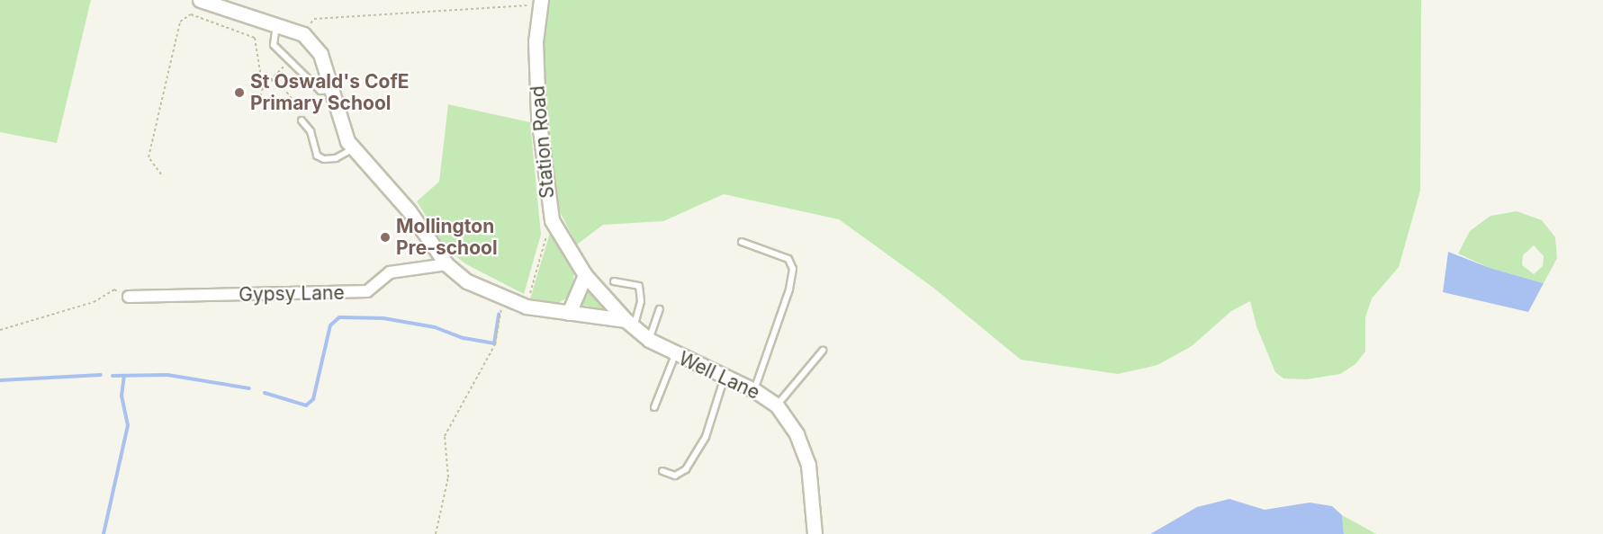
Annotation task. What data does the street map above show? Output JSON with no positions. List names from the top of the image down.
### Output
{
  "streets": {
    "street": ["Station Road", "Gypsy Lane", "Well Lane"]
  },
  "crossings": [
    ["Station Road", "Well Lane"]
  ],
  "places": ["St Oswald's CofE Primary School", "Mollington Pre-school"]
}
